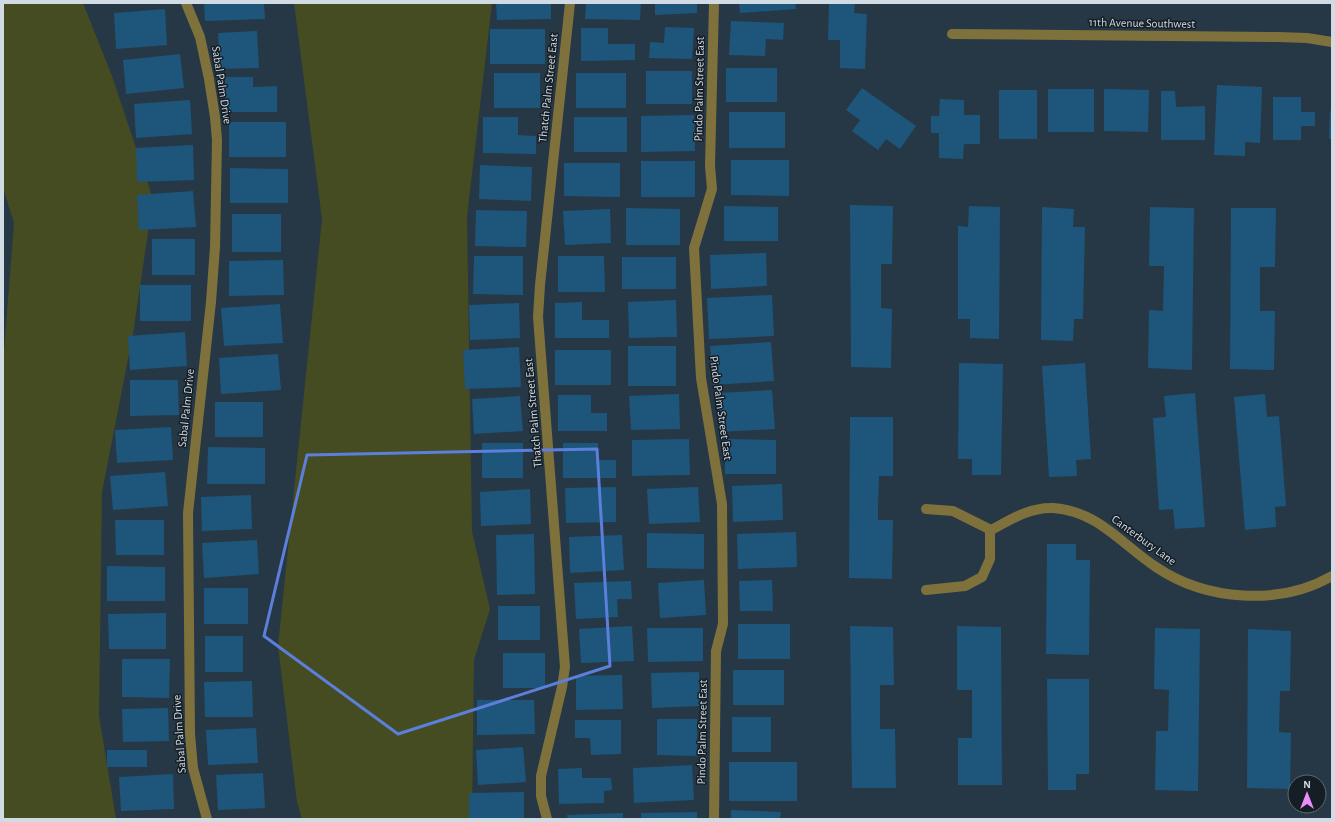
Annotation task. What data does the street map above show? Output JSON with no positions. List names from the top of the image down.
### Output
{
  "streets": {
    "street": [
      "11th Avenue Southwest",
      "Sabal Palm Drive",
      "Thatch Palm Street East",
      "Pindo Palm Street East",
      "Canterbury Lane"
    ]
  },
  "north": "top"
}
